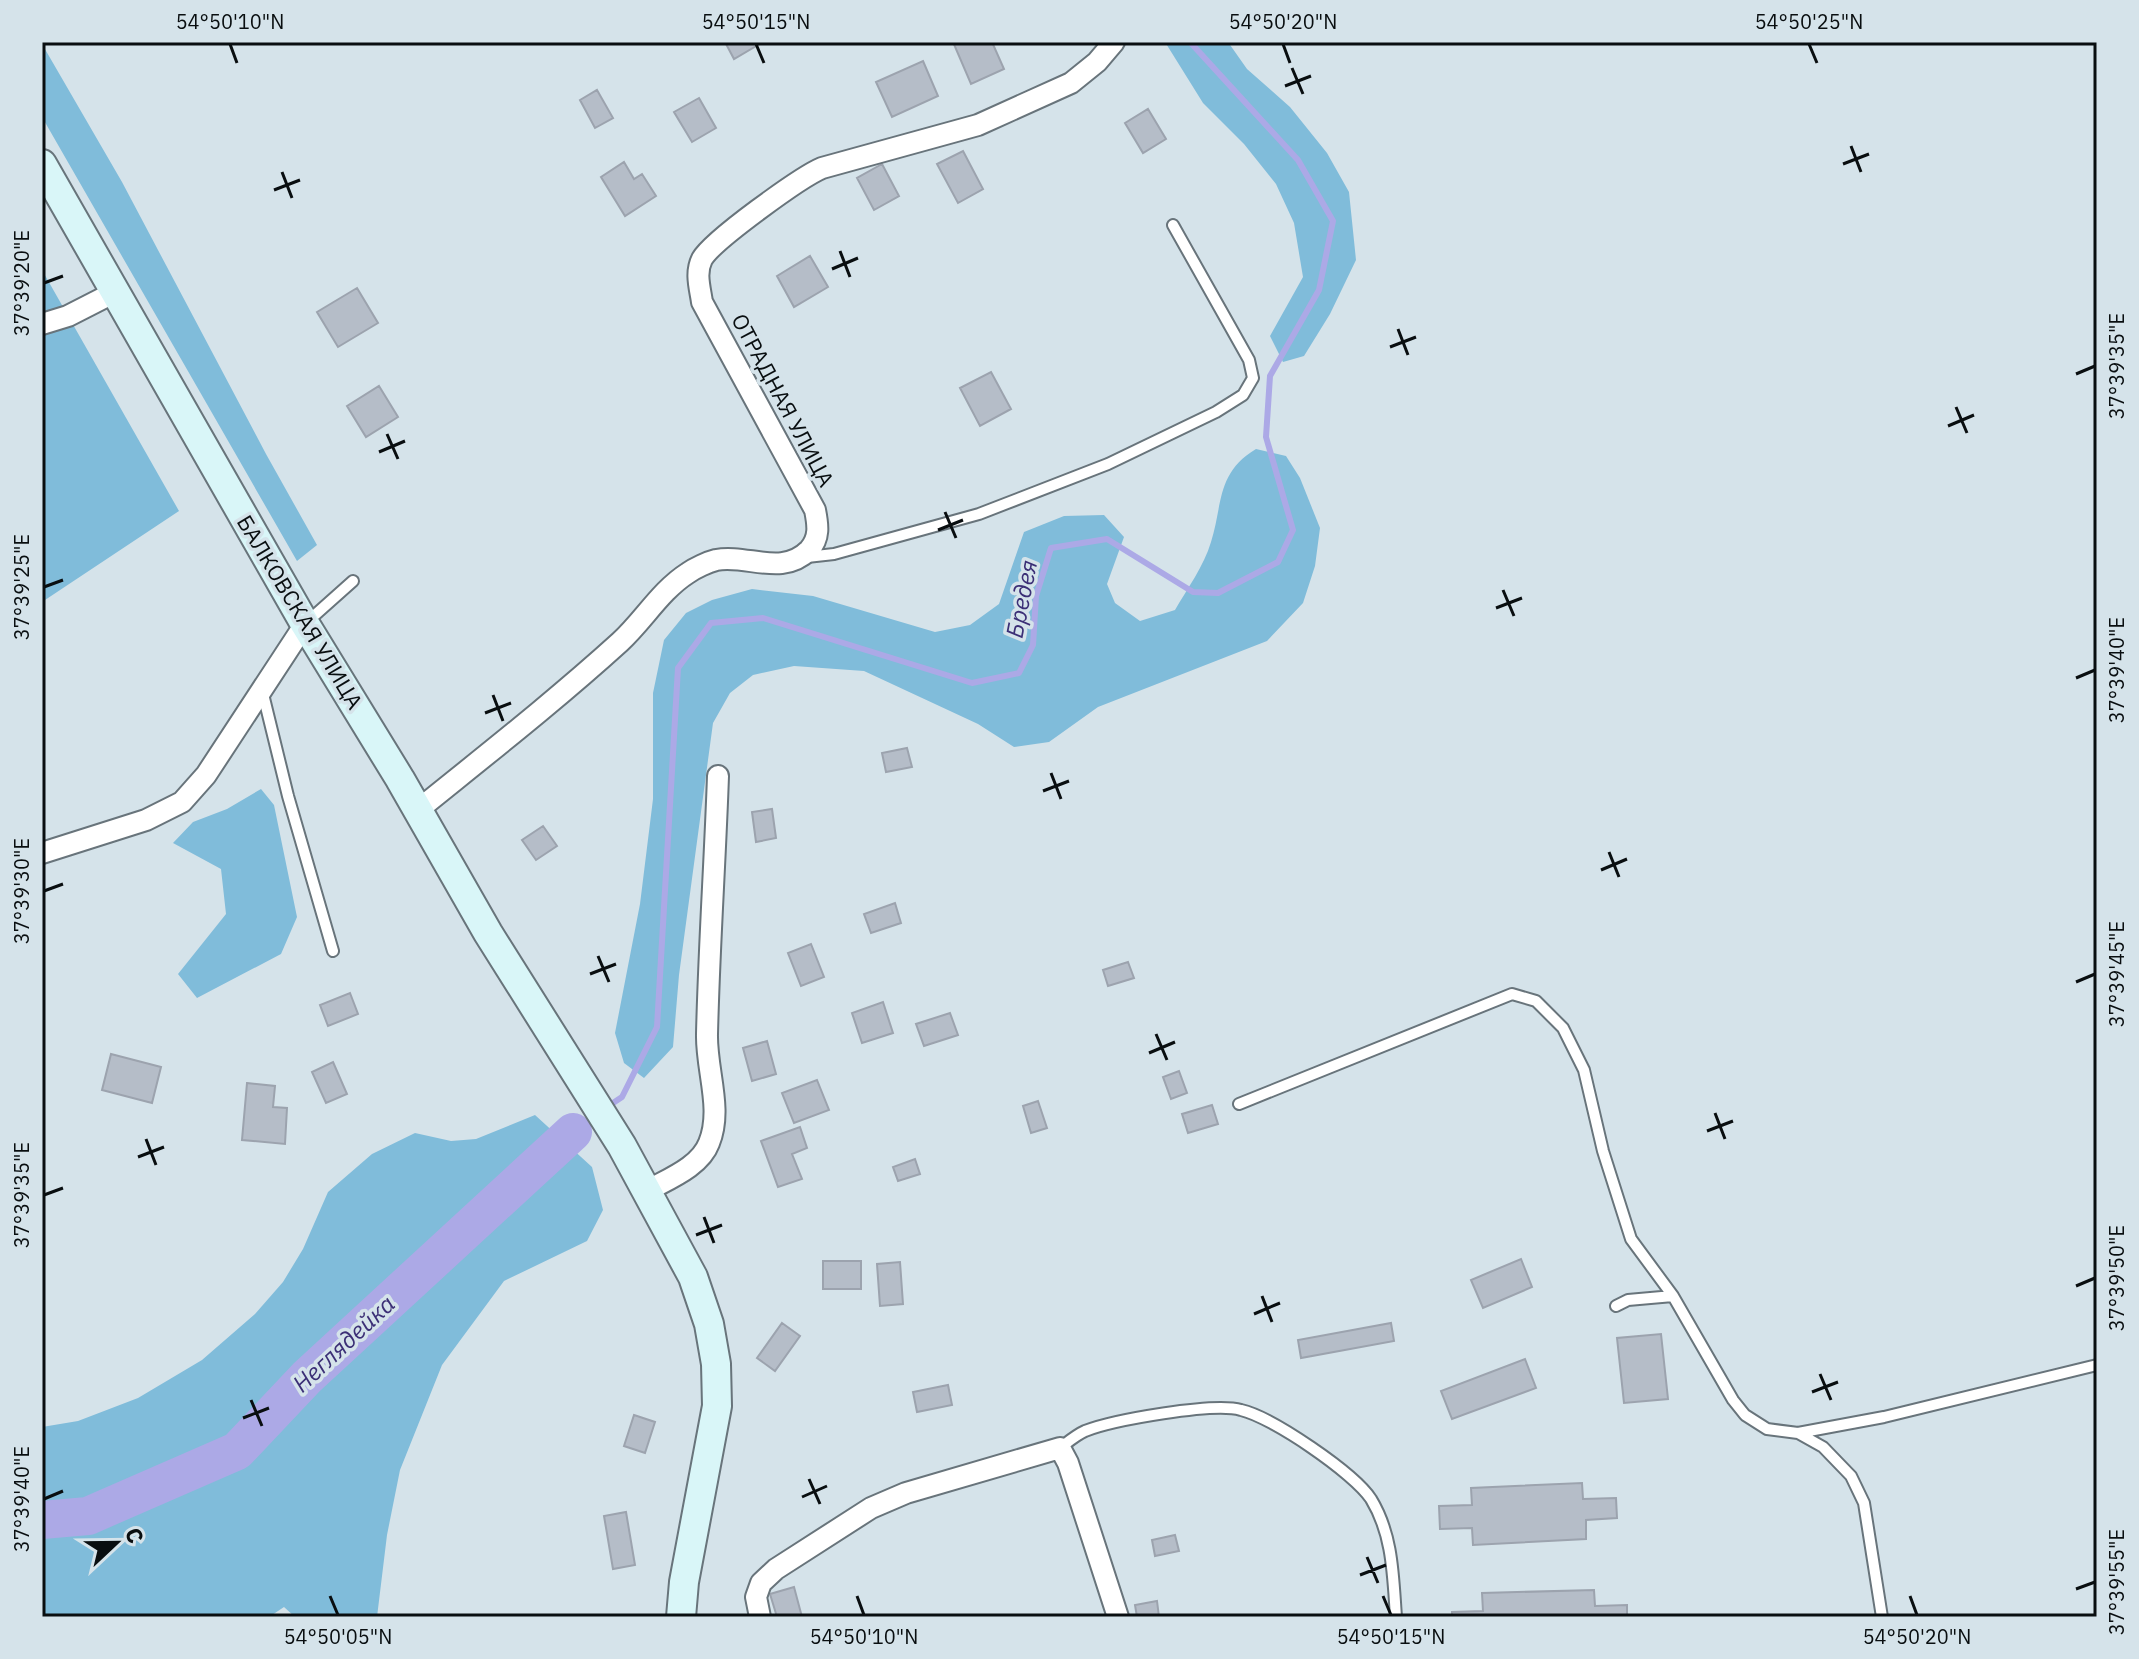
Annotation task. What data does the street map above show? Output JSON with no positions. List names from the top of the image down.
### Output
{
  "streets": {
    "main road": ["БАЛКОВСКАЯ УЛИЦА"],
    "street": ["ОТРАДНАЯ УЛИЦА"]
  },
  "water": ["Бредея", "Неглядейка"],
  "north": "right",
  "coordinates": [
    "54°50'10\"N",
    "54°50'15\"N",
    "54°50'20\"N",
    "54°50'25\"N",
    "37°39'20\"E",
    "37°39'35\"E",
    "37°39'25\"E",
    "37°39'40\"E",
    "37°39'30\"E",
    "37°39'45\"E",
    "37°39'50\"E",
    "37°39'55\"E",
    "54°50'05\"N"
  ]
}
